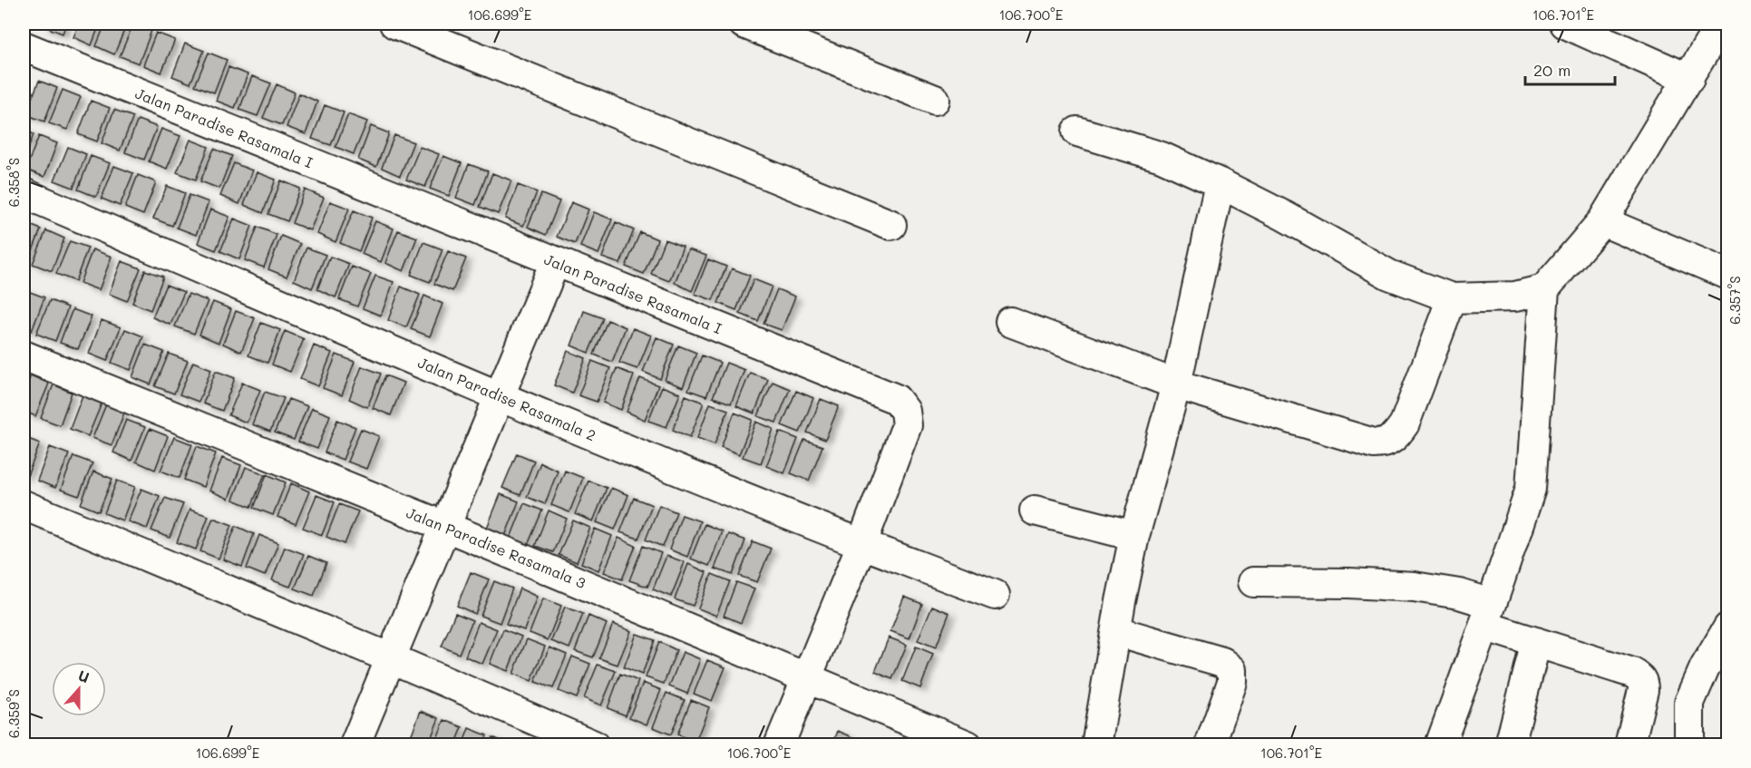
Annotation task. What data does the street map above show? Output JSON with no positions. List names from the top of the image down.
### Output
{
  "streets": {
    "street": ["Jalan Paradise Rasamala I", "Jalan Paradise Rasamala 2", "Jalan Paradise Rasamala 3"]
  },
  "crossings": [
    ["Jalan Paradise Rasamala I", "Jalan Paradise Rasamala 2"],
    ["Jalan Paradise Rasamala I", "Jalan Paradise Rasamala 3"]
  ],
  "scale_bar": "20 m",
  "north": "top",
  "coordinates": [
    "106.699°E",
    "106.700°E",
    "106.701°E",
    "6.358°S",
    "6.357°S",
    "6.359°S"
  ]
}
